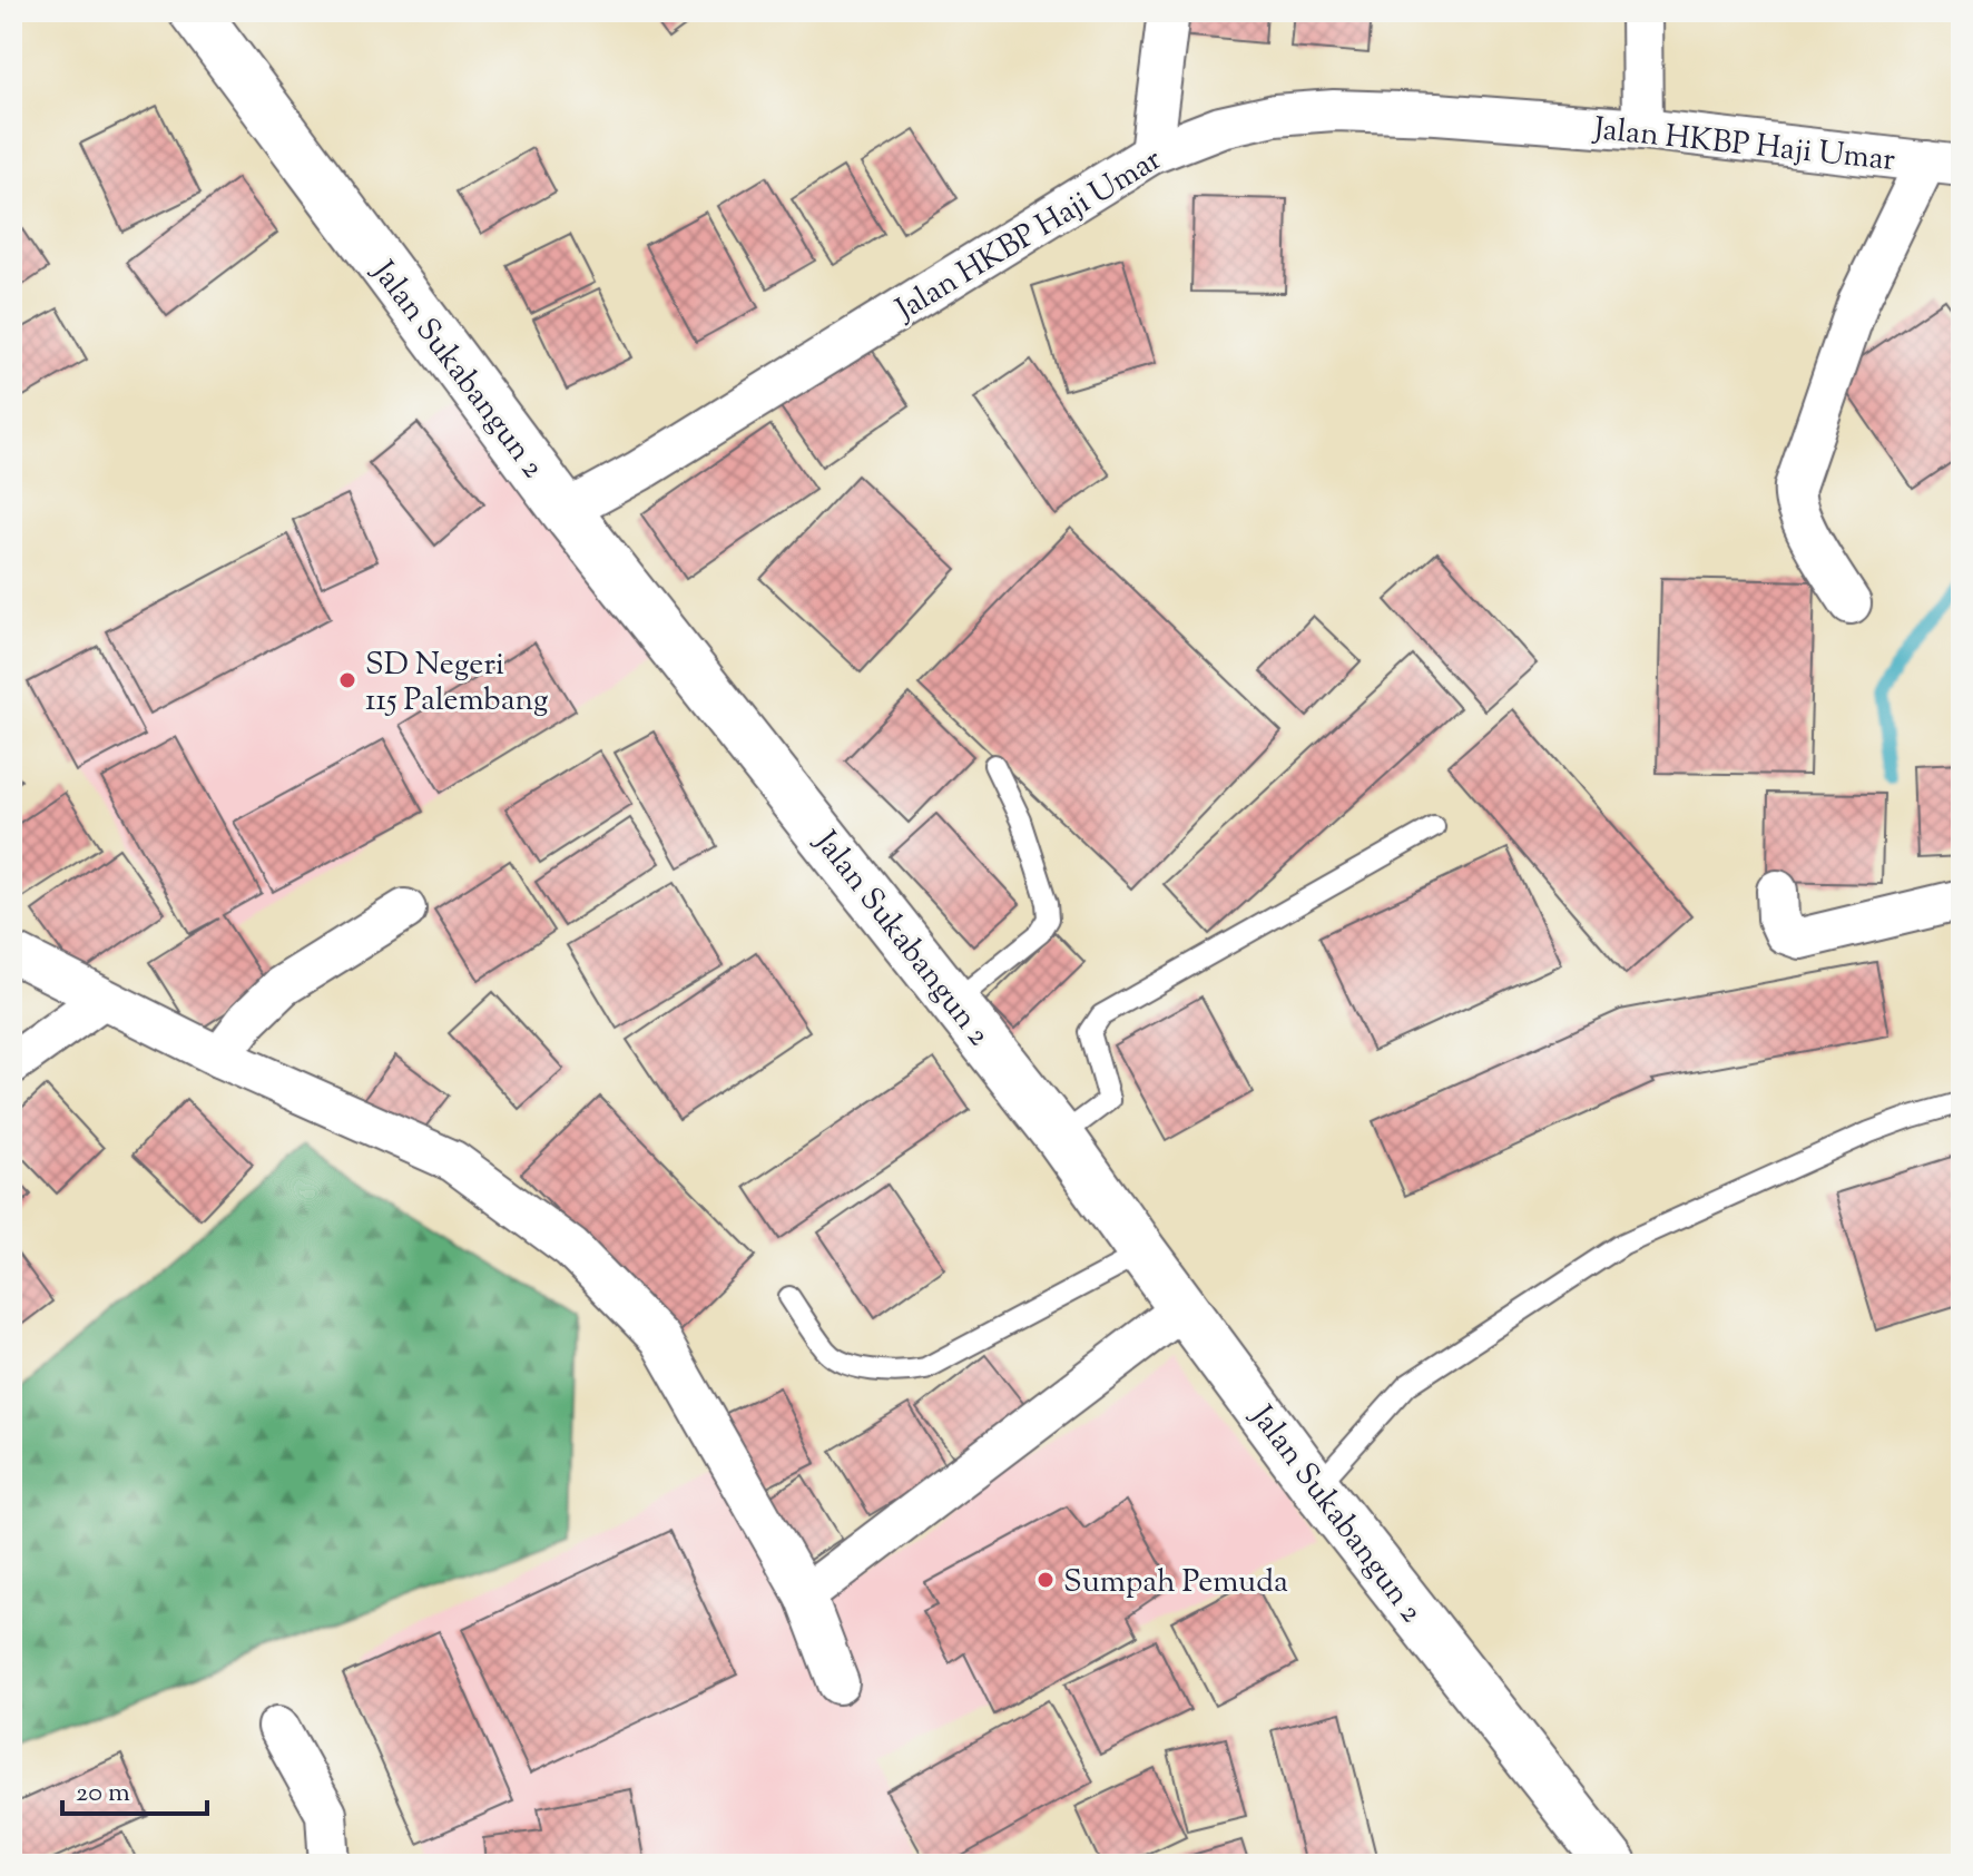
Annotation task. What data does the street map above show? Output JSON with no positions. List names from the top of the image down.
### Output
{
  "streets": {
    "street": ["Jalan HKBP Haji Umar", "Jalan Sukabangun 2"]
  },
  "crossings": [
    ["Jalan HKBP Haji Umar", "Jalan Sukabangun 2"]
  ],
  "places": ["SD Negeri 115 Palembang", "Sumpah Pemuda"],
  "scale_bar": "20 m"
}
